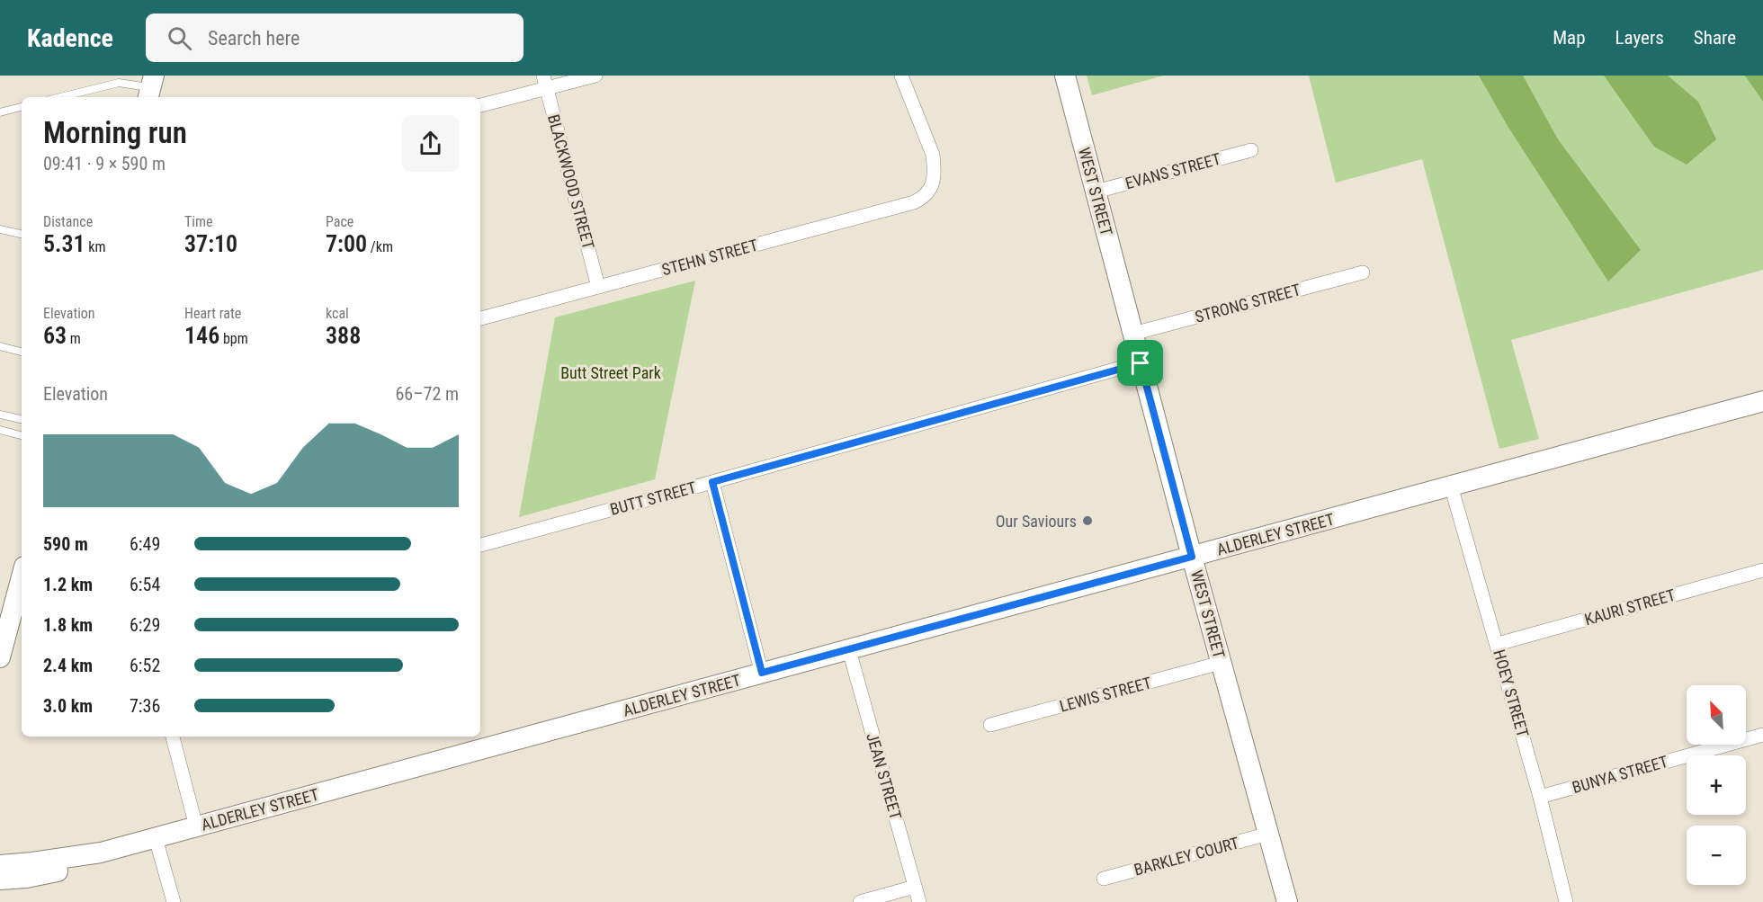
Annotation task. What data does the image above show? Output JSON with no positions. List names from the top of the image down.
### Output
{
  "streets": {
    "street": [
      "EVANS STREET",
      "BLACKWOOD STREET",
      "WEST STREET",
      "STEHN STREET",
      "STRONG STREET",
      "BUTT STREET",
      "ALDERLEY STREET",
      "KAURI STREET",
      "HOEY STREET",
      "LEWIS STREET",
      "BUNYA STREET",
      "JEAN STREET",
      "BARKLEY COURT"
    ]
  },
  "crossings": [
    ["EVANS STREET", "WEST STREET"],
    ["BLACKWOOD STREET", "STEHN STREET"],
    ["WEST STREET", "STRONG STREET"],
    ["WEST STREET", "BUTT STREET"],
    ["WEST STREET", "ALDERLEY STREET"],
    ["WEST STREET", "LEWIS STREET"],
    ["WEST STREET", "BARKLEY COURT"],
    ["ALDERLEY STREET", "HOEY STREET"],
    ["ALDERLEY STREET", "JEAN STREET"],
    ["KAURI STREET", "HOEY STREET"],
    ["HOEY STREET", "BUNYA STREET"]
  ],
  "parks": ["Butt Street Park"],
  "places": ["Our Saviours"],
  "north": "top left",
  "page": {
    "header": "Kadence",
    "search": "Search here",
    "nav": ["Map", "Layers", "Share"],
    "heading": ["Morning run", "09:41 · 9 × 590 m"],
    "stats": [
      ["Distance", "5.31 km"],
      ["Time", "37:10"],
      ["Pace", "7:00 /km"],
      ["Elevation", "63 m"],
      ["Heart rate", "146 bpm"],
      ["kcal", "388"]
    ],
    "chart": ["Elevation", "66–72 m"],
    "list": [
      {
        "name": "590 m",
        "note": "6:49"
      },
      {
        "name": "1.2 km",
        "note": "6:54"
      },
      {
        "name": "1.8 km",
        "note": "6:29"
      },
      {
        "name": "2.4 km",
        "note": "6:52"
      },
      {
        "name": "3.0 km",
        "note": "7:36"
      }
    ],
    "map_buttons": ["+", "−"]
  }
}
